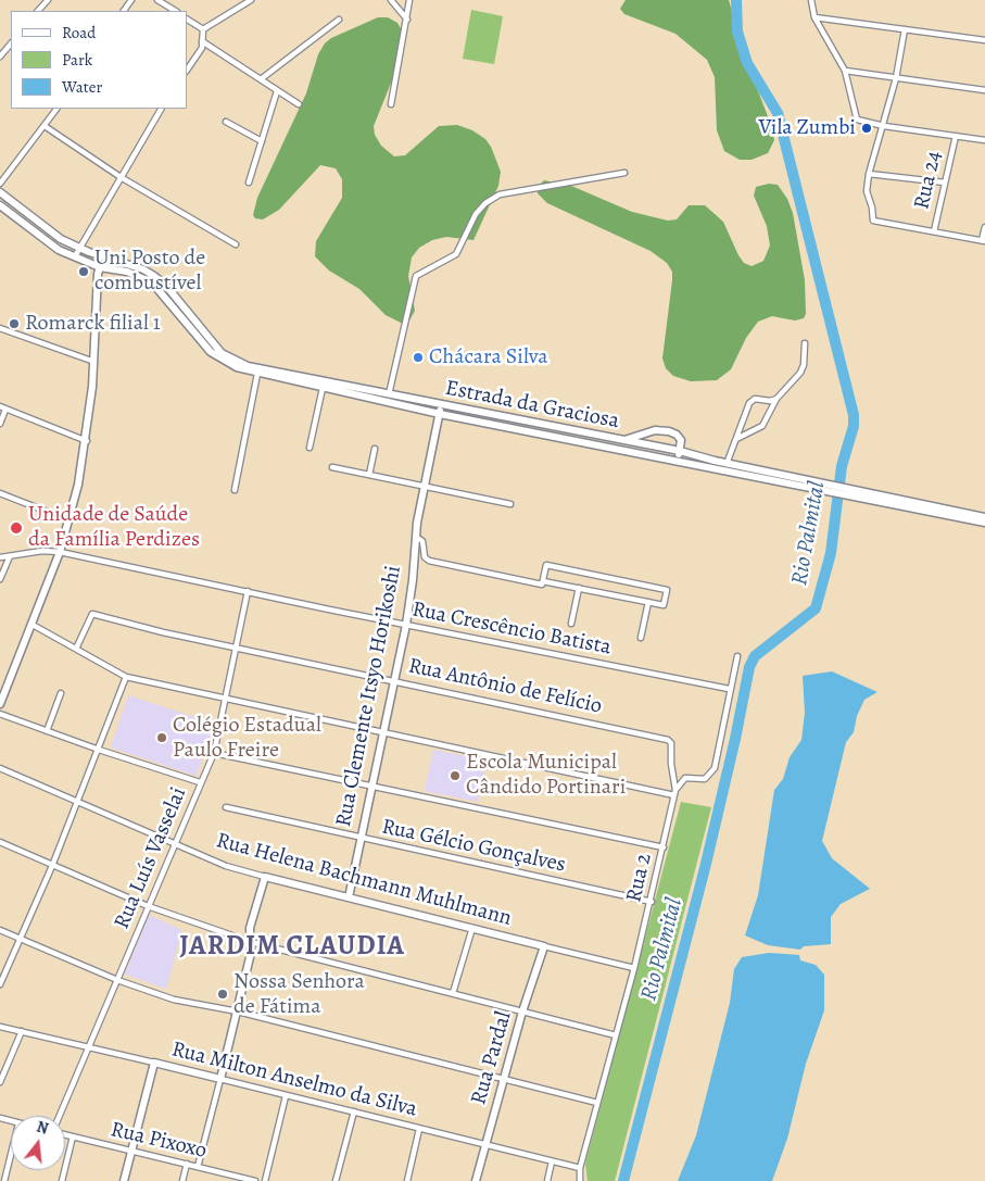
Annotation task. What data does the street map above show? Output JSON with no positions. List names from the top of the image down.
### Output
{
  "streets": {
    "main road": [
      "Estrada da Graciosa",
      "Rua Clemente Itsyo Horikoshi",
      "Rua Helena Bachmann Muhlmann",
      "Rua Pardal",
      "Rua Milton Anselmo da Silva"
    ],
    "street": [
      "Rua 24",
      "Rua Crescêncio Batista",
      "Rua Antônio de Felício",
      "Rua Gélcio Gonçalves",
      "Rua Luís Vasselai",
      "Rua 2",
      "Rua Pixoxo"
    ]
  },
  "crossings": [
    ["Estrada da Graciosa", "Rua Clemente Itsyo Horikoshi"],
    ["Rua Crescêncio Batista", "Rua Clemente Itsyo Horikoshi"],
    ["Rua Crescêncio Batista", "Rua Luís Vasselai"],
    ["Rua Antônio de Felício", "Rua Clemente Itsyo Horikoshi"],
    ["Rua Antônio de Felício", "Rua Luís Vasselai"],
    ["Rua Antônio de Felício", "Rua 2"],
    ["Rua Clemente Itsyo Horikoshi", "Rua Gélcio Gonçalves"],
    ["Rua Clemente Itsyo Horikoshi", "Rua Helena Bachmann Muhlmann"],
    ["Rua Gélcio Gonçalves", "Rua 2"],
    ["Rua Luís Vasselai", "Rua Helena Bachmann Muhlmann"],
    ["Rua Luís Vasselai", "Rua Milton Anselmo da Silva"],
    ["Rua 2", "Rua Helena Bachmann Muhlmann"],
    ["Rua 2", "Rua Milton Anselmo da Silva"],
    ["Rua Helena Bachmann Muhlmann", "Rua Pardal"],
    ["Rua Pardal", "Rua Milton Anselmo da Silva"]
  ],
  "districts": ["JARDIM CLAUDIA"],
  "water": ["Rio Palmital"],
  "places": [
    "Vila Zumbi",
    "Uni Posto de combustível",
    "Romarck filial 1",
    "Chácara Silva",
    "Unidade de Saúde da Família Perdizes",
    "Colégio Estadual Paulo Freire",
    "Escola Municipal Cândido Portinari",
    "Nossa Senhora de Fátima"
  ],
  "legend": ["Road", "Park", "Water"],
  "north": "top"
}
